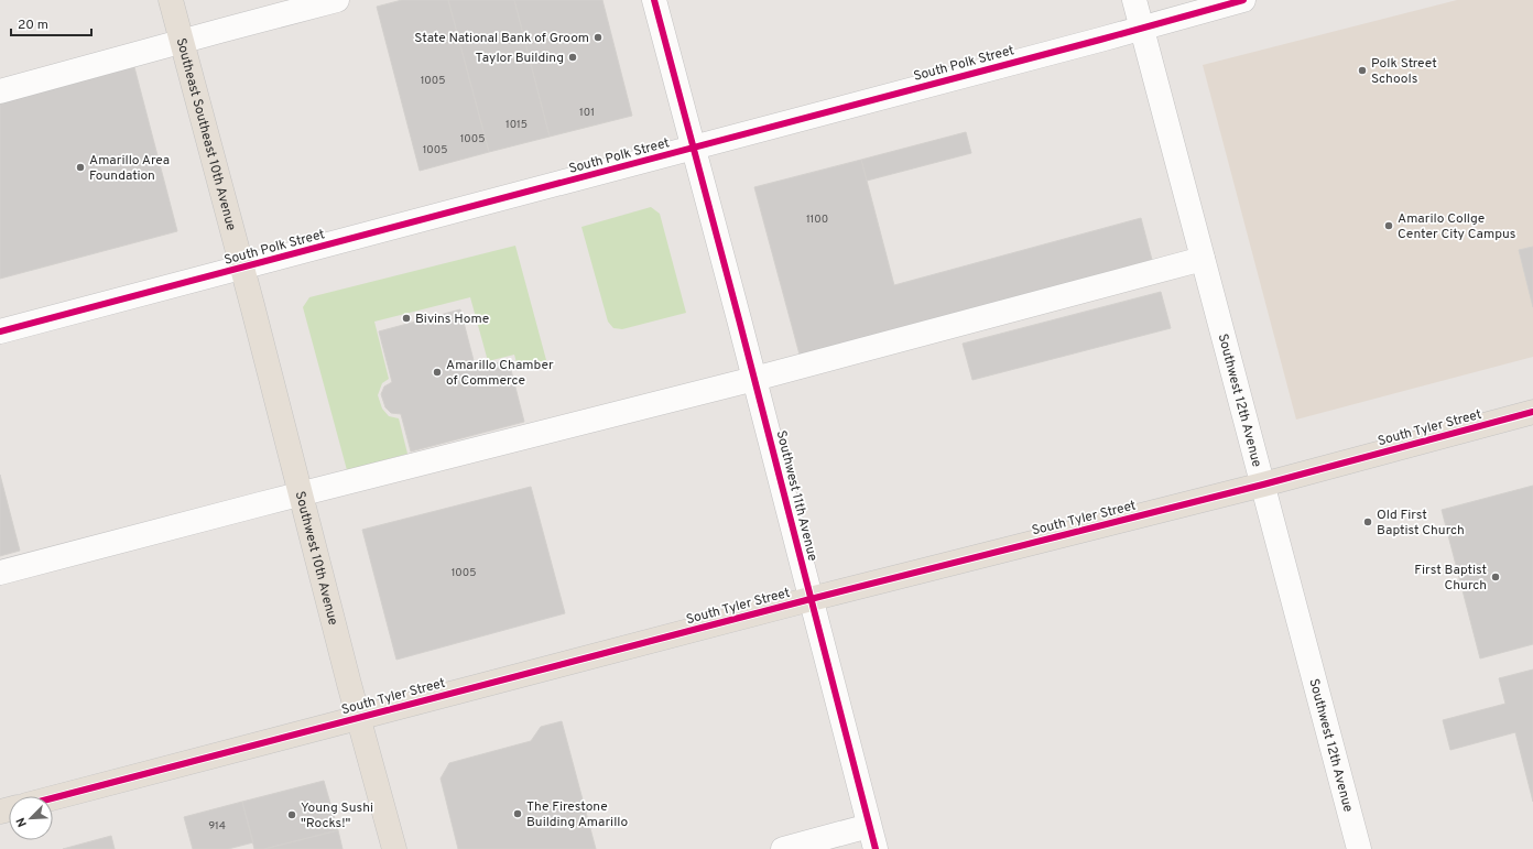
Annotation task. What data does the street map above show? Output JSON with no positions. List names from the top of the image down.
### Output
{
  "streets": {
    "main road": ["Southeast Southeast 10th Avenue", "South Tyler Street", "Southwest 10th Avenue"],
    "street": ["South Polk Street", "Southwest 12th Avenue", "Southwest 11th Avenue"]
  },
  "crossings": [
    ["South Polk Street", "Southeast Southeast 10th Avenue"],
    ["South Polk Street", "Southwest 12th Avenue"],
    ["South Polk Street", "Southwest 11th Avenue"],
    ["South Polk Street", "Southwest 10th Avenue"],
    ["Southeast Southeast 10th Avenue", "Southwest 10th Avenue"],
    ["Southwest 12th Avenue", "South Tyler Street"],
    ["South Tyler Street", "Southwest 11th Avenue"],
    ["South Tyler Street", "Southwest 10th Avenue"]
  ],
  "places": [
    "State National Bank of Groom",
    "Taylor Building",
    "Polk Street Schools",
    "Amarillo Area Foundation",
    "Amarilo Collge Center City Campus",
    "Bivins Home",
    "Amarillo Chamber of Commerce",
    "Old First Baptist Church",
    "First Baptist Church",
    "The Firestone Building Amarillo",
    "Young Sushi \"Rocks!\""
  ],
  "house_numbers": [
    "1005",
    "101",
    "1015",
    "1005",
    "1005",
    "1100",
    "1005",
    "914"
  ],
  "scale_bar": "20 m",
  "north": "bottom left"
}
